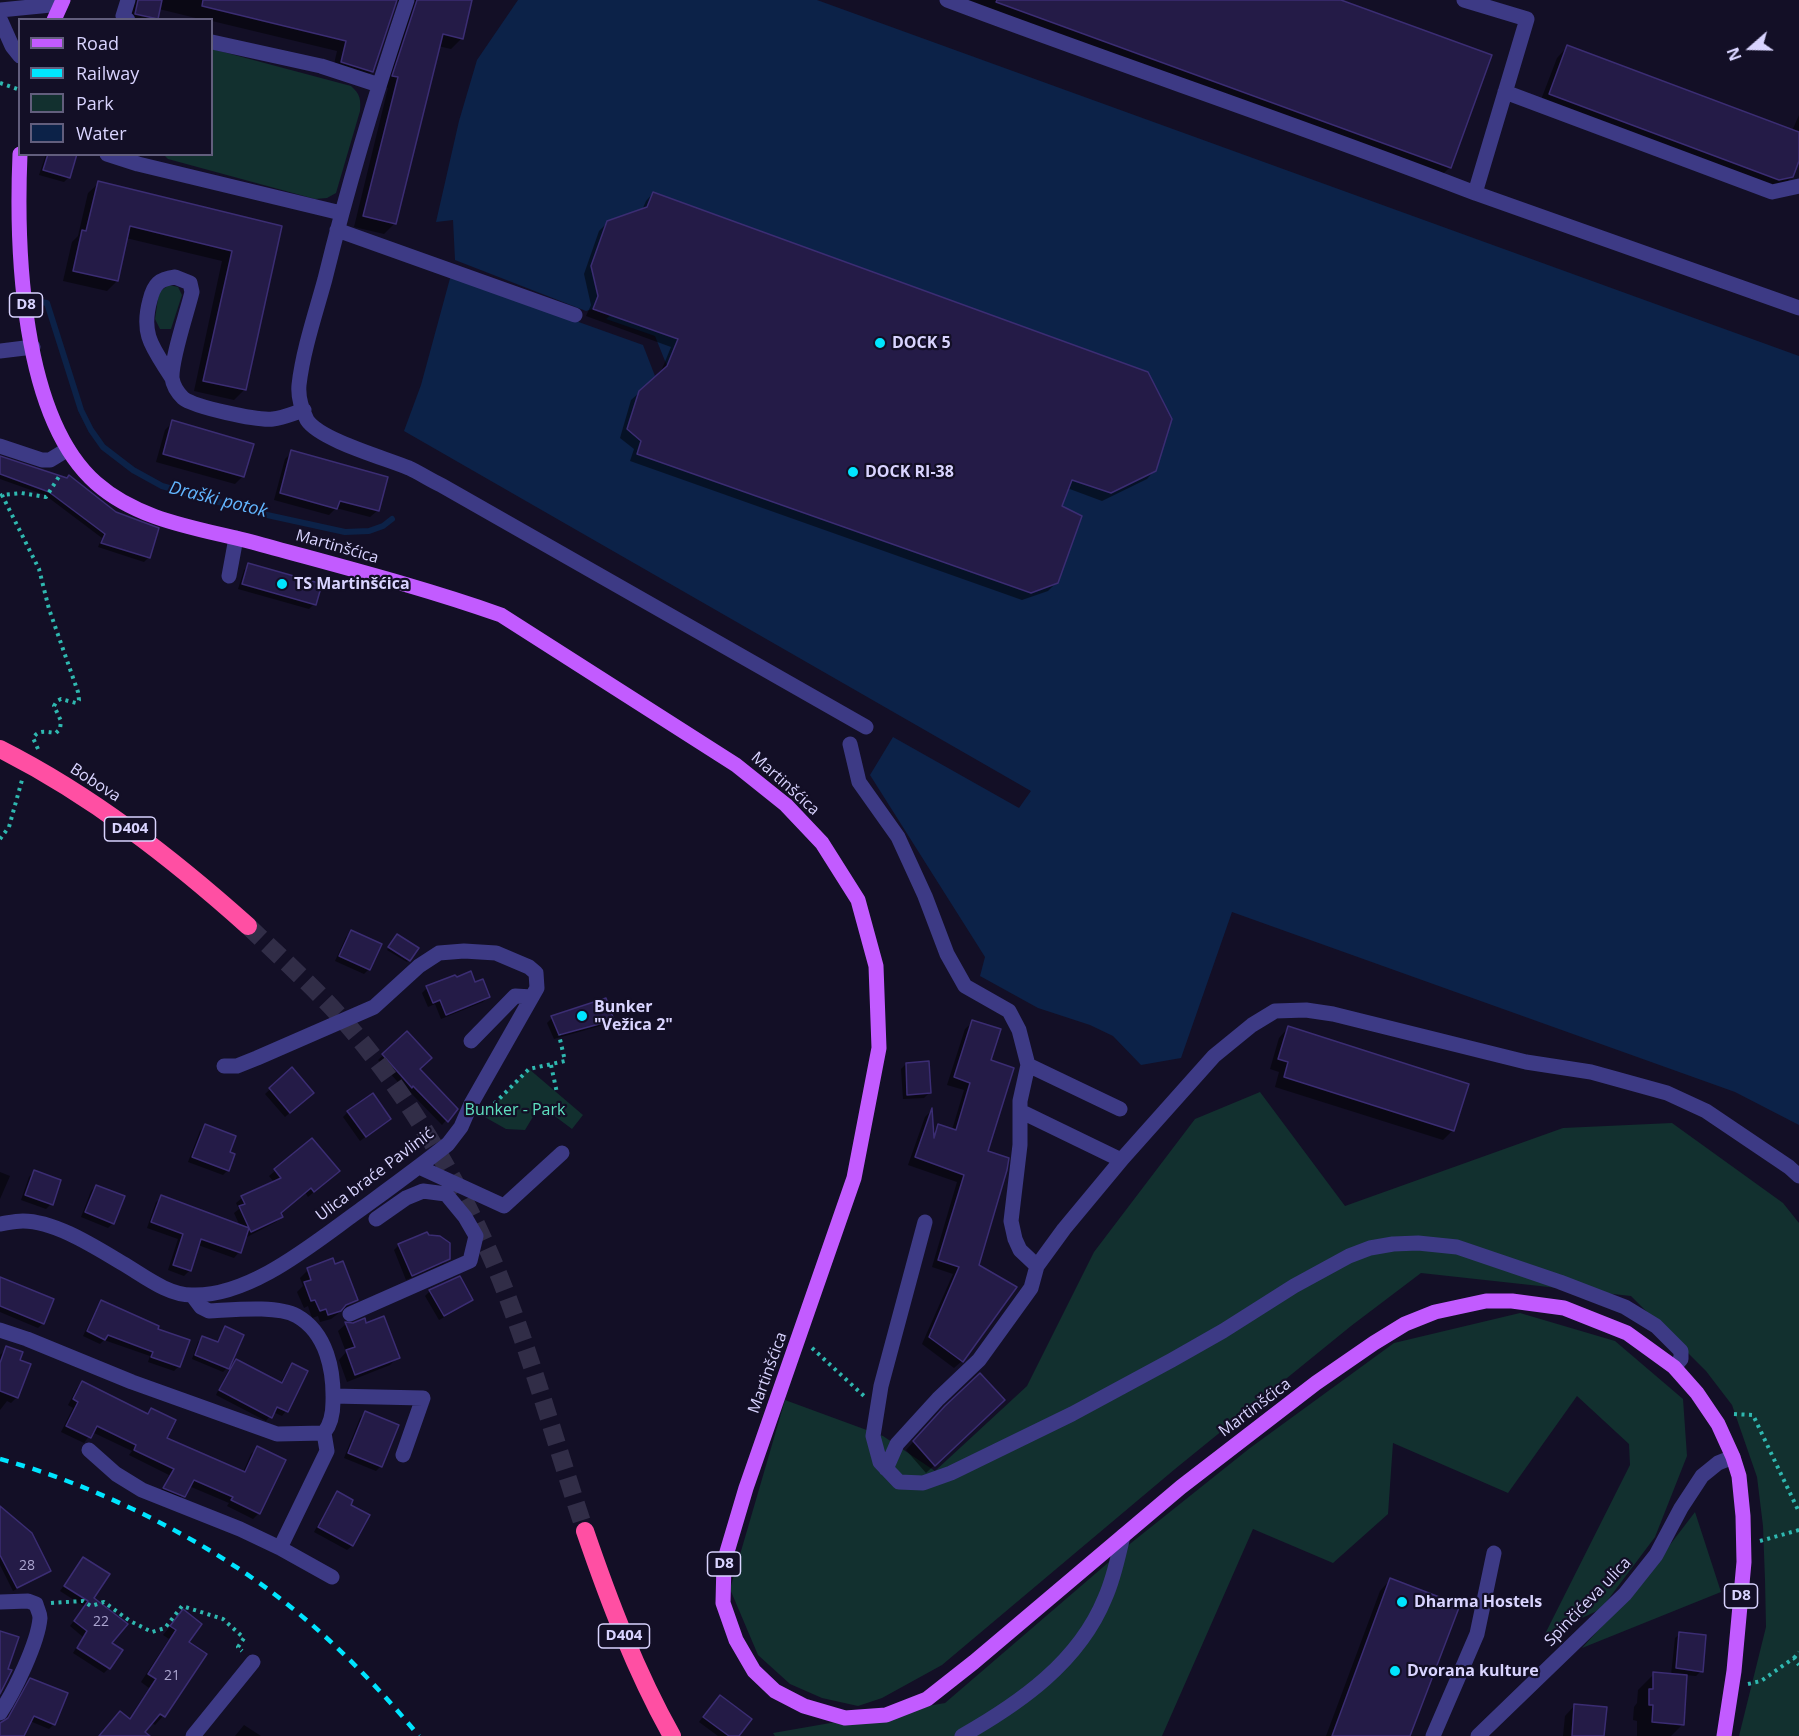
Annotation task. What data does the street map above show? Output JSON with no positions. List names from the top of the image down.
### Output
{
  "streets": {
    "highway": ["Bobova", "D404"],
    "main road": ["D8", "Martinšćica"],
    "street": ["Ulica braće Pavlinić", "Spinčićeva ulica"]
  },
  "crossings": [
    ["D8", "Martinšćica"],
    ["D8", "Spinčićeva ulica"],
    ["Martinšćica", "Spinčićeva ulica"]
  ],
  "water": ["Draški potok"],
  "parks": ["Bunker - Park"],
  "places": [
    "DOCK 5",
    "DOCK RI-38",
    "TS Martinšćica",
    "Bunker \"Vežica 2\"",
    "Dharma Hostels",
    "Dvorana kulture"
  ],
  "house_numbers": ["28", "22", "21"],
  "legend": [
    "Road",
    "Railway",
    "Park",
    "Water"
  ],
  "north": "left"
}
